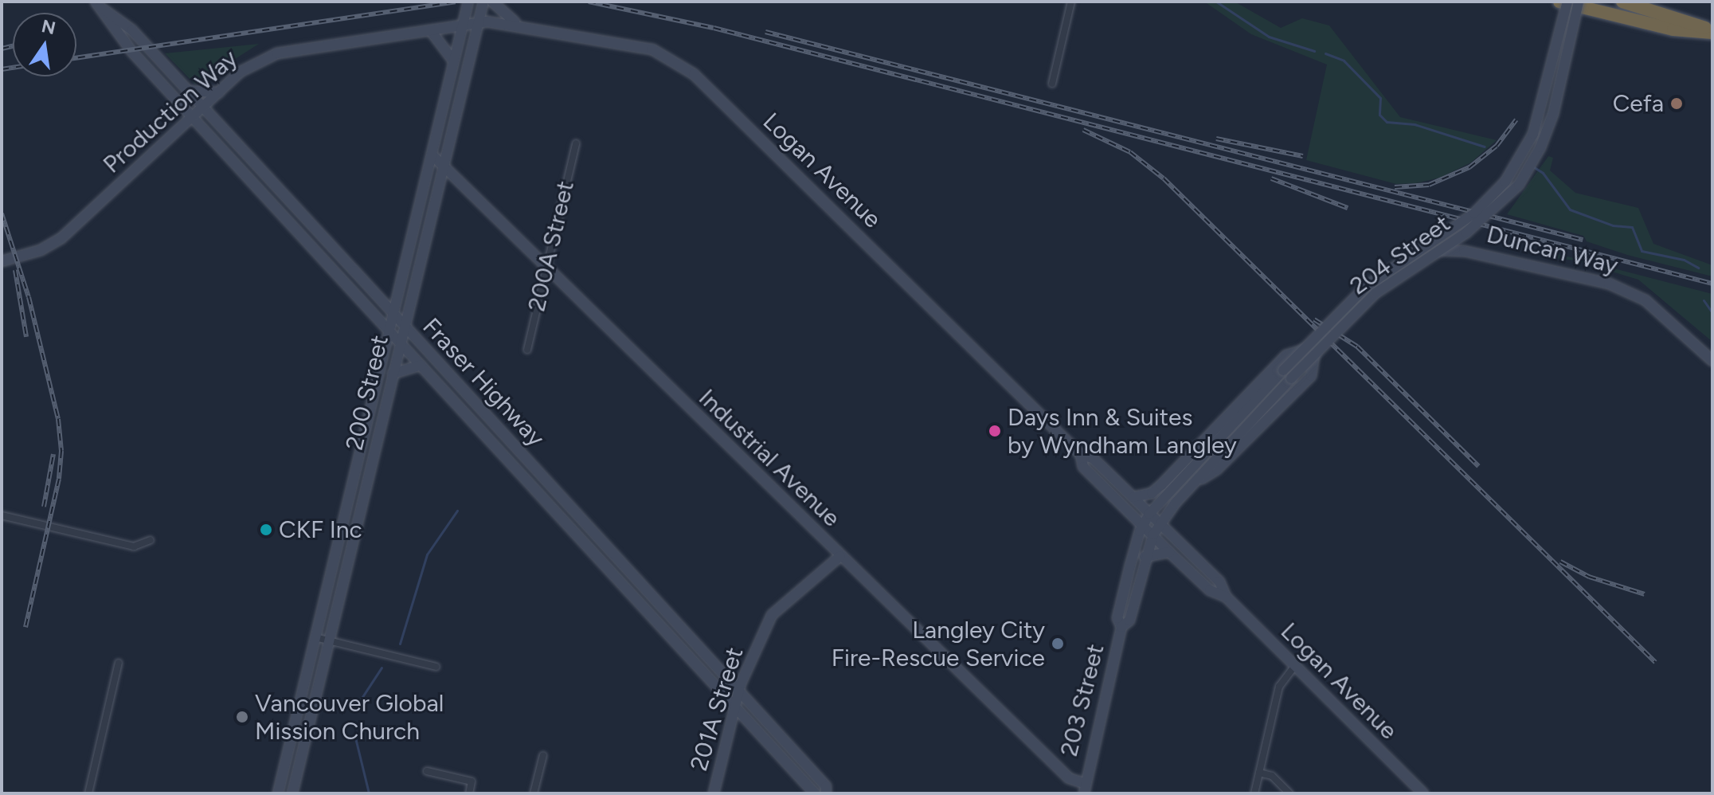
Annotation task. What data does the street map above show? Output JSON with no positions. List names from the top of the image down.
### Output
{
  "streets": {
    "main road": [
      "Production Way",
      "Logan Avenue",
      "Duncan Way",
      "204 Street",
      "Fraser Highway",
      "200 Street",
      "Industrial Avenue",
      "203 Street",
      "201A Street"
    ],
    "street": ["200A Street"]
  },
  "crossings": [
    ["Production Way", "Logan Avenue"],
    ["Production Way", "Fraser Highway"],
    ["Production Way", "200 Street"],
    ["Logan Avenue", "204 Street"],
    ["Logan Avenue", "200 Street"],
    ["Logan Avenue", "203 Street"],
    ["200A Street", "Industrial Avenue"],
    ["204 Street", "203 Street"],
    ["Fraser Highway", "200 Street"],
    ["Fraser Highway", "201A Street"],
    ["200 Street", "Industrial Avenue"],
    ["Industrial Avenue", "203 Street"],
    ["Industrial Avenue", "201A Street"]
  ],
  "places": [
    "Cefa",
    "Days Inn & Suites by Wyndham Langley",
    "CKF Inc",
    "Langley City Fire-Rescue Service",
    "Vancouver Global Mission Church"
  ],
  "north": "top"
}
